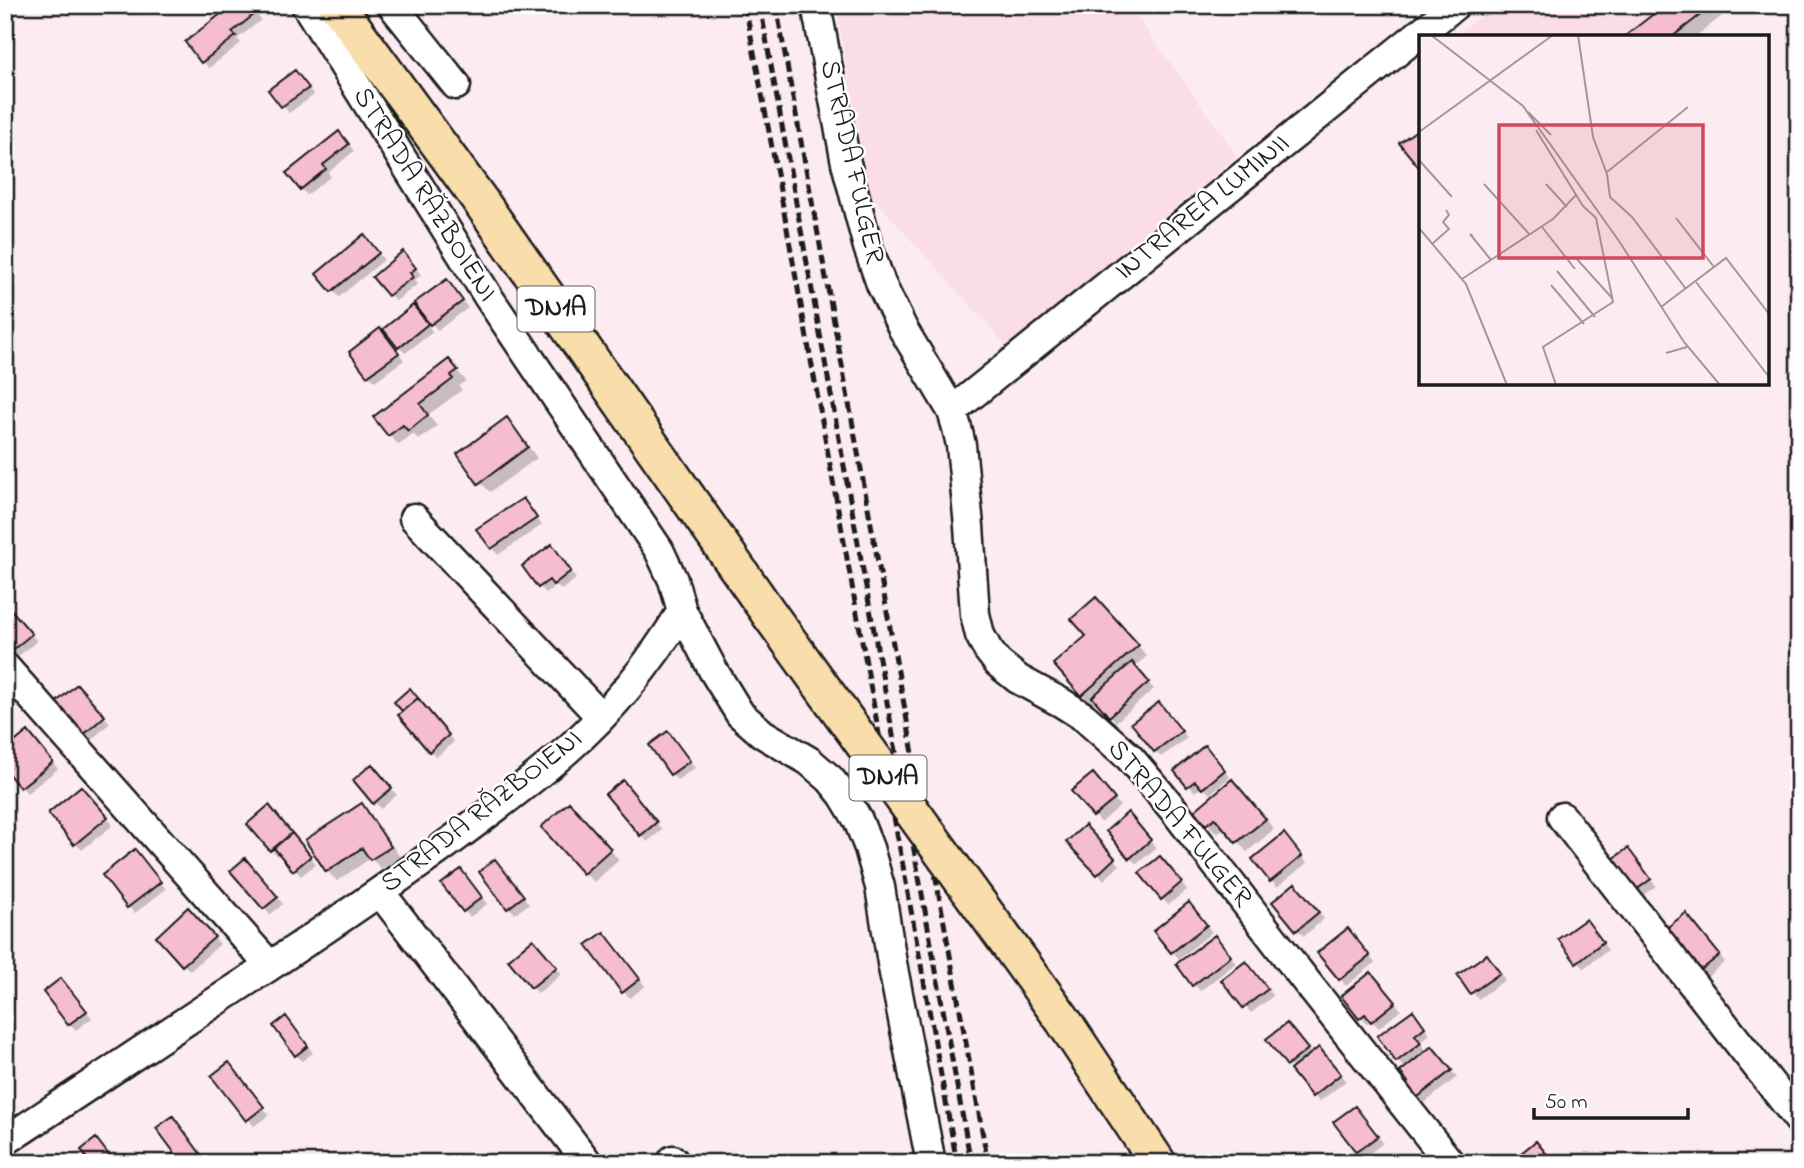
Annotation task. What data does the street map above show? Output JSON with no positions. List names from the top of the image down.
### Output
{
  "streets": {
    "main road": ["DN1A"],
    "street": ["STRADA FULGER", "STRADA RĂZBOIENI", "INTRAREA LUMINII"]
  },
  "crossings": [
    ["STRADA FULGER", "INTRAREA LUMINII"]
  ],
  "scale_bar": "50 m"
}
